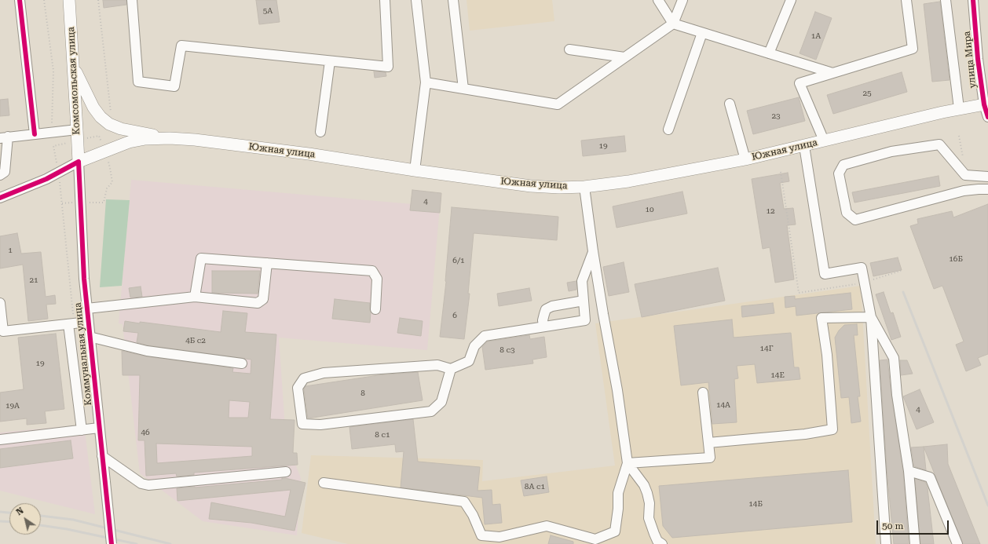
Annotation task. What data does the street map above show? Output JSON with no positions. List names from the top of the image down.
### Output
{
  "streets": {
    "main road": ["Комсомольская улица", "Южная улица"],
    "street": ["улица Мира", "Коммунальная улица"]
  },
  "crossings": [
    ["улица Мира", "Южная улица"],
    ["Комсомольская улица", "Южная улица"],
    ["Комсомольская улица", "Коммунальная улица"],
    ["Южная улица", "Коммунальная улица"]
  ],
  "house_numbers": [
    "5А",
    "1А",
    "25",
    "23",
    "19",
    "4",
    "10",
    "12",
    "1",
    "16Б",
    "6/1",
    "21",
    "6",
    "4Б с2",
    "14Г",
    "8 с3",
    "19",
    "14Е",
    "8",
    "14А",
    "19А",
    "4",
    "46",
    "8 с1",
    "8А с1",
    "14Б"
  ],
  "scale_bar": "50 m",
  "north": "top left"
}
